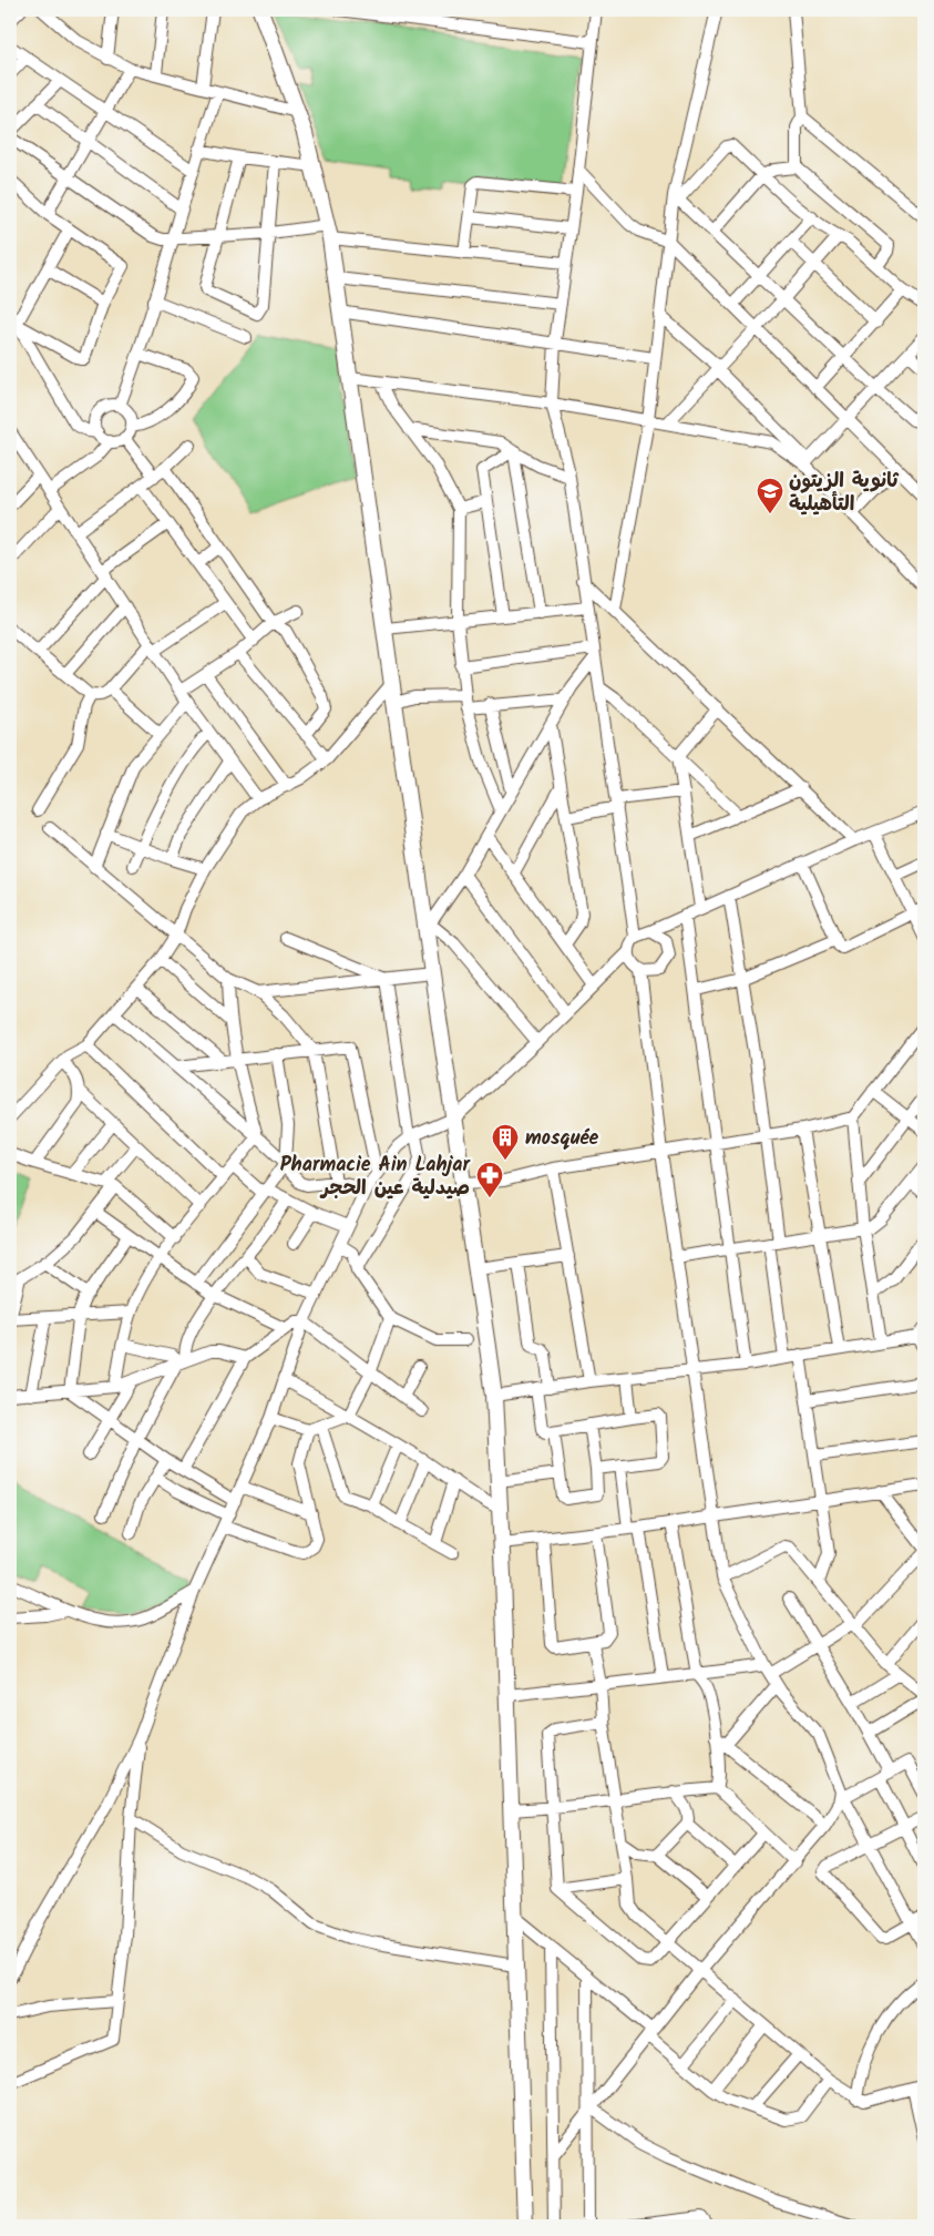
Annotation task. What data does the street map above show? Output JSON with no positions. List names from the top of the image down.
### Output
{
  "places": {
    "school or university": ["ثانوية الزيتون التأهيلية"],
    "building": ["mosquée"],
    "pharmacy": ["Pharmacie Ain Lahjar صيدلية عين الحجر"]
  }
}
